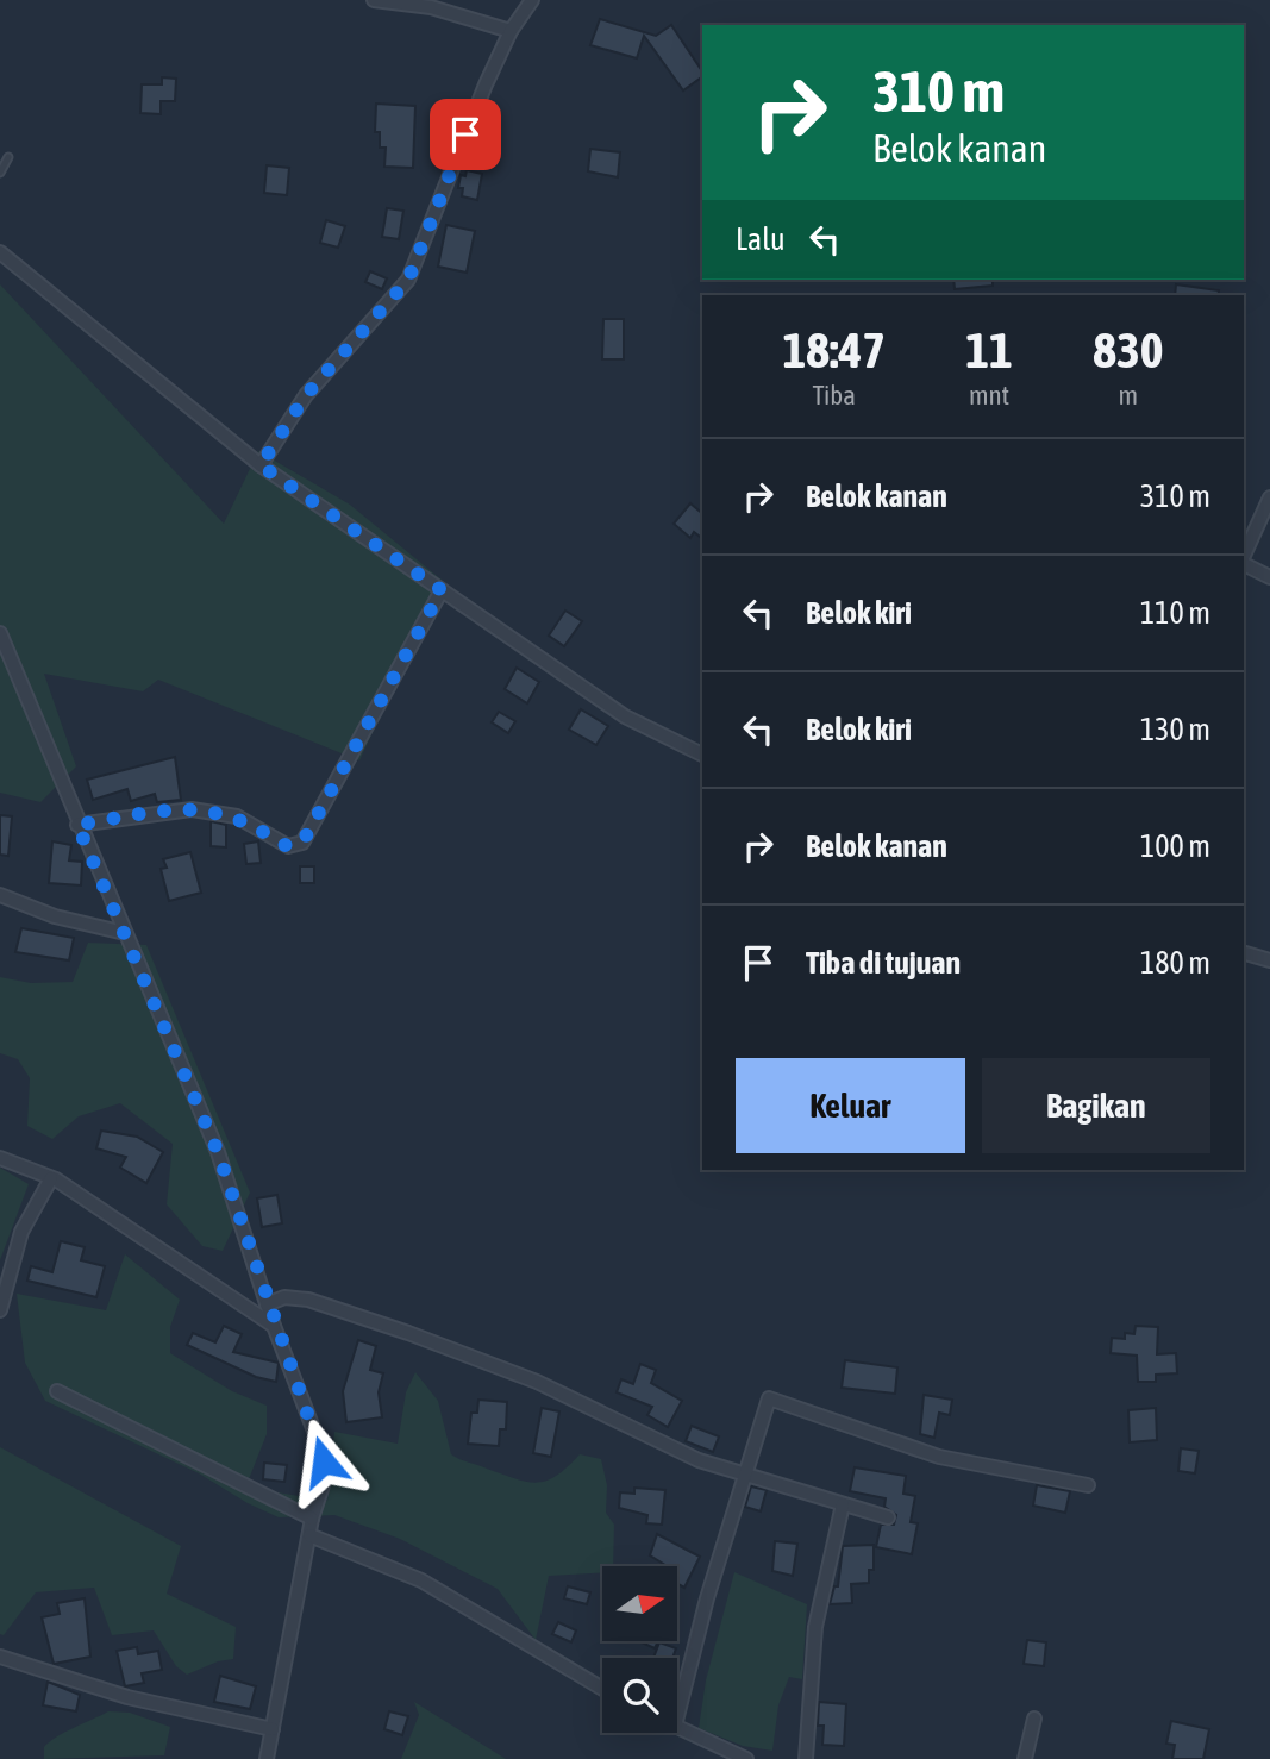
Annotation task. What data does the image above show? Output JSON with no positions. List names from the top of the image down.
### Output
{
  "north": "right",
  "page": {
    "turn": ["310 m", "Belok kanan"],
    "then": "Lalu",
    "eta": [
      "18:47",
      "Tiba",
      "11",
      "mnt",
      "830",
      "m"
    ],
    "list": [
      {
        "name": "Belok kanan",
        "value": "310 m"
      },
      {
        "name": "Belok kiri",
        "value": "110 m"
      },
      {
        "name": "Belok kiri",
        "value": "130 m"
      },
      {
        "name": "Belok kanan",
        "value": "100 m"
      },
      {
        "name": "Tiba di tujuan",
        "value": "180 m"
      }
    ],
    "buttons": ["Keluar", "Bagikan"]
  }
}
